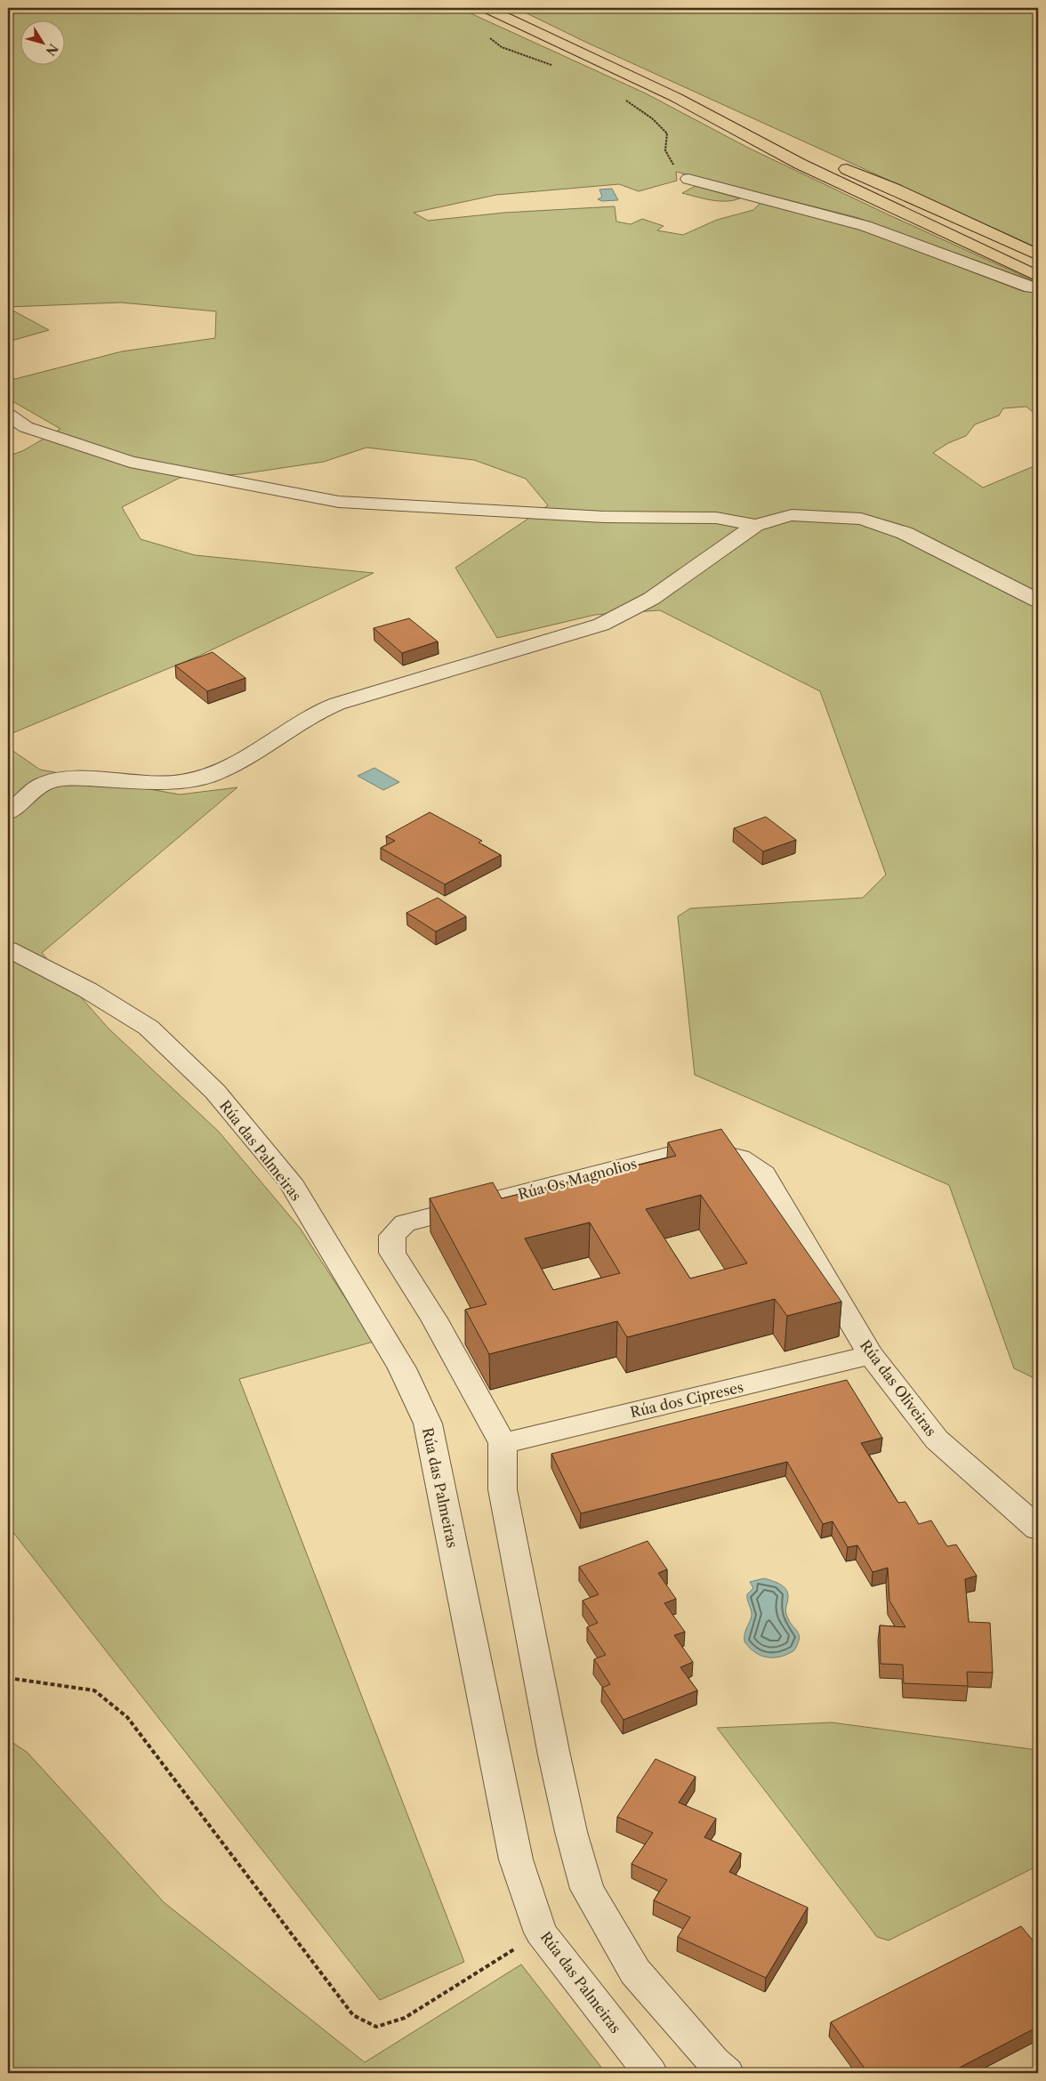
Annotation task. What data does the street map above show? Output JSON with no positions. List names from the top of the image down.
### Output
{
  "streets": {
    "street": [
      "Rúa das Palmeiras",
      "Rúa Os Magnolios",
      "Rúa das Oliveiras",
      "Rúa dos Cipreses"
    ]
  },
  "crossings": [
    ["Rúa Os Magnolios", "Rúa das Oliveiras"],
    ["Rúa Os Magnolios", "Rúa dos Cipreses"],
    ["Rúa das Oliveiras", "Rúa dos Cipreses"]
  ],
  "north": "bottom right"
}
